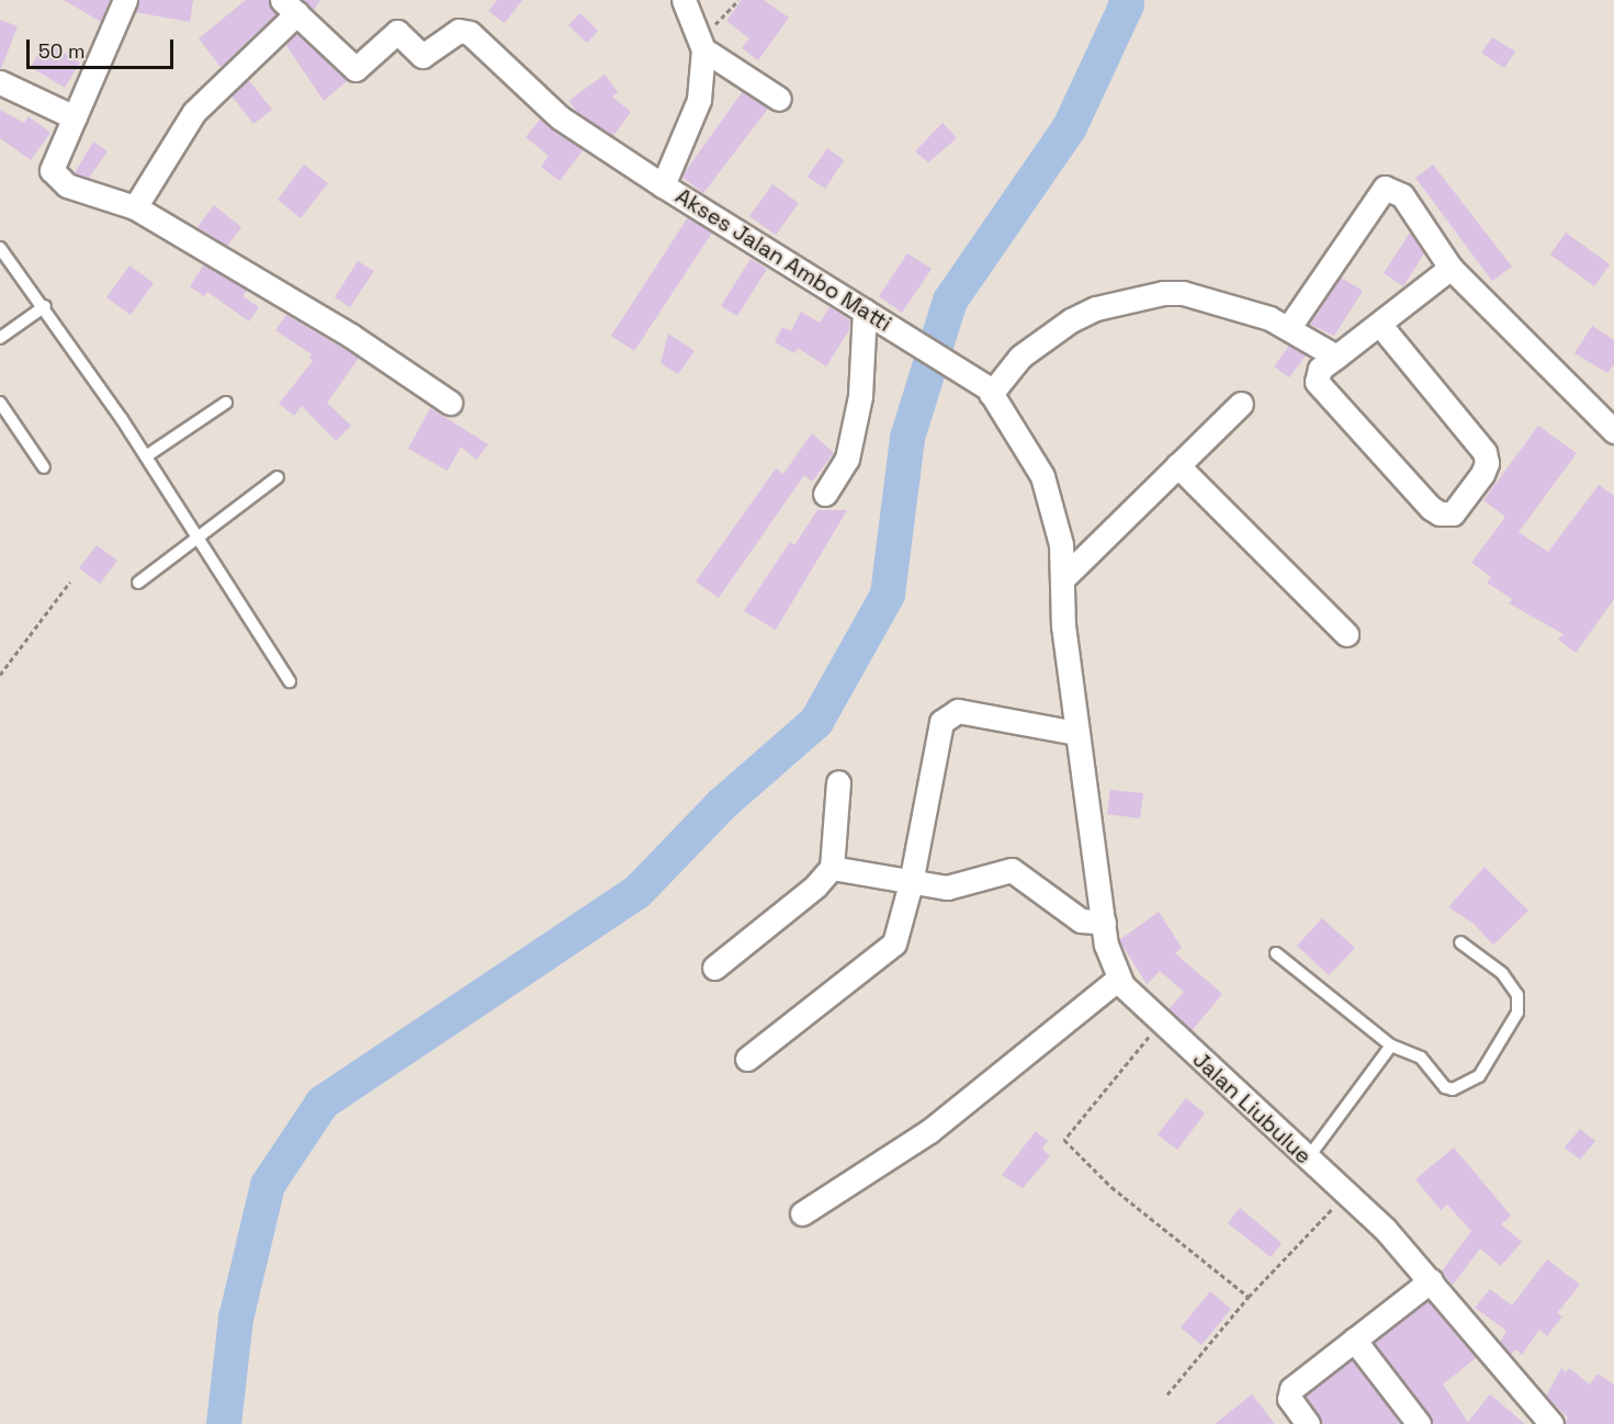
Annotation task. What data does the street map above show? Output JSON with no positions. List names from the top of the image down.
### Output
{
  "streets": {
    "street": ["Akses Jalan Ambo Matti", "Jalan Liubulue"]
  },
  "crossings": [
    ["Akses Jalan Ambo Matti", "Jalan Liubulue"]
  ],
  "scale_bar": "50 m"
}
